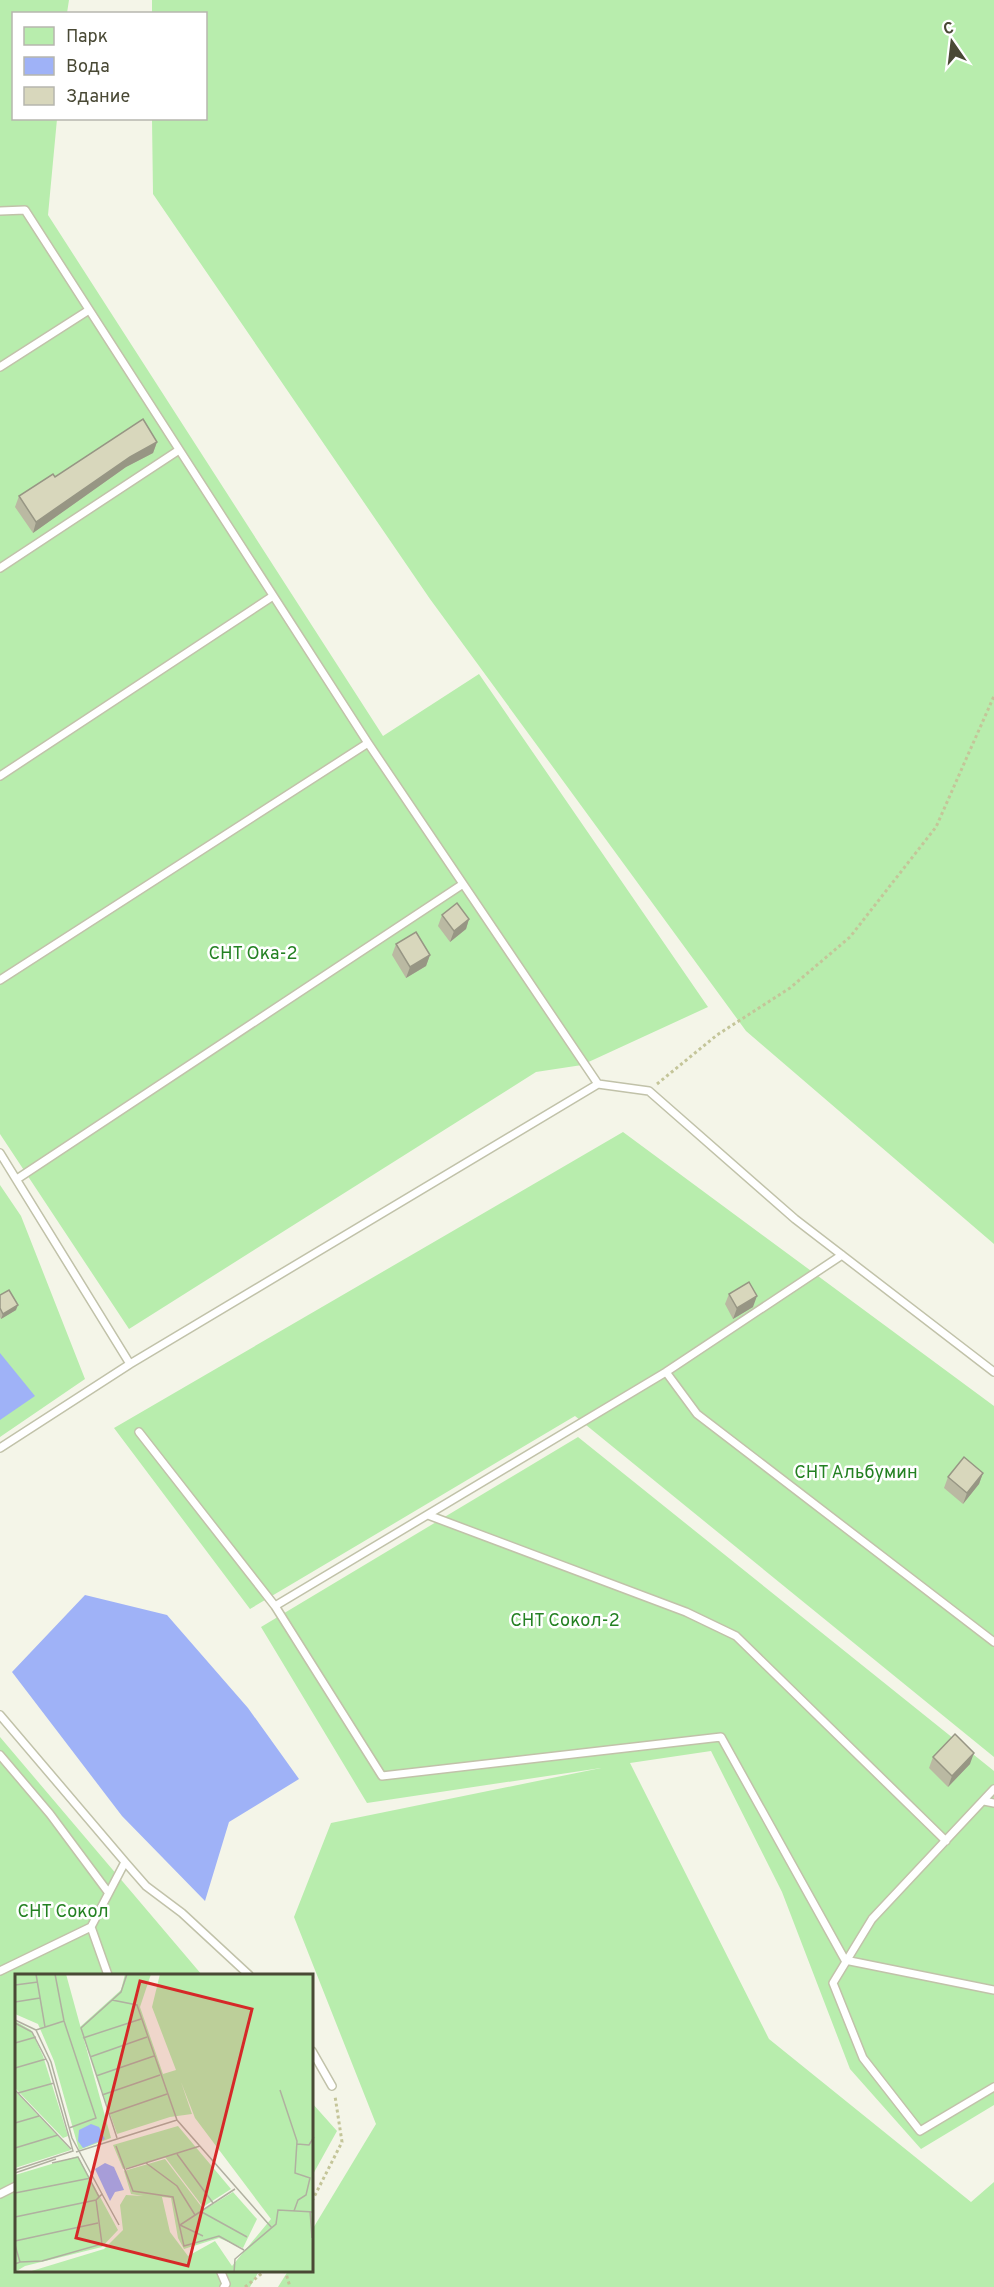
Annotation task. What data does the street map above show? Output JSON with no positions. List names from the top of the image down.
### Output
{
  "parks": [
    "СНТ Ока-2",
    "СНТ Альбумин",
    "СНТ Сокол-2",
    "СНТ Сокол"
  ],
  "legend": ["Парк", "Вода", "Здание"],
  "north": "top"
}
